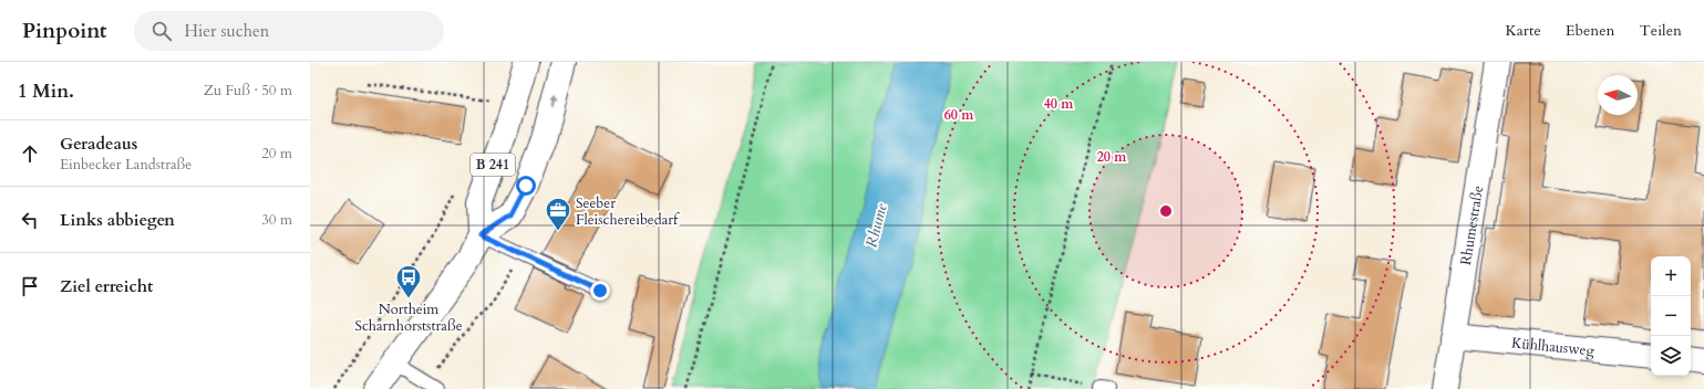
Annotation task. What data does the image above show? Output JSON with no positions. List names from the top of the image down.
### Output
{
  "streets": {
    "main road": ["B 241", "Rhumestraße", "Kühlhausweg"]
  },
  "crossings": [
    ["Rhumestraße", "Kühlhausweg"]
  ],
  "water": ["Rhume"],
  "places": {
    "office": ["Seeber Fleischereibedarf"],
    "bus stop": ["Northeim Scharnhorststraße"]
  },
  "north": "left",
  "page": {
    "header": "Pinpoint",
    "search": "Hier suchen",
    "nav": ["Karte", "Ebenen", "Teilen"],
    "heading": ["1 Min.", "Zu Fuß · 50 m"],
    "list": [
      ["Geradeaus", "Einbecker Landstraße", "20 m"],
      ["Links abbiegen", "30 m"],
      "Ziel erreicht"
    ],
    "map_buttons": ["+", "−"]
  },
  "rings": ["40 m", "60 m", "20 m"]
}
